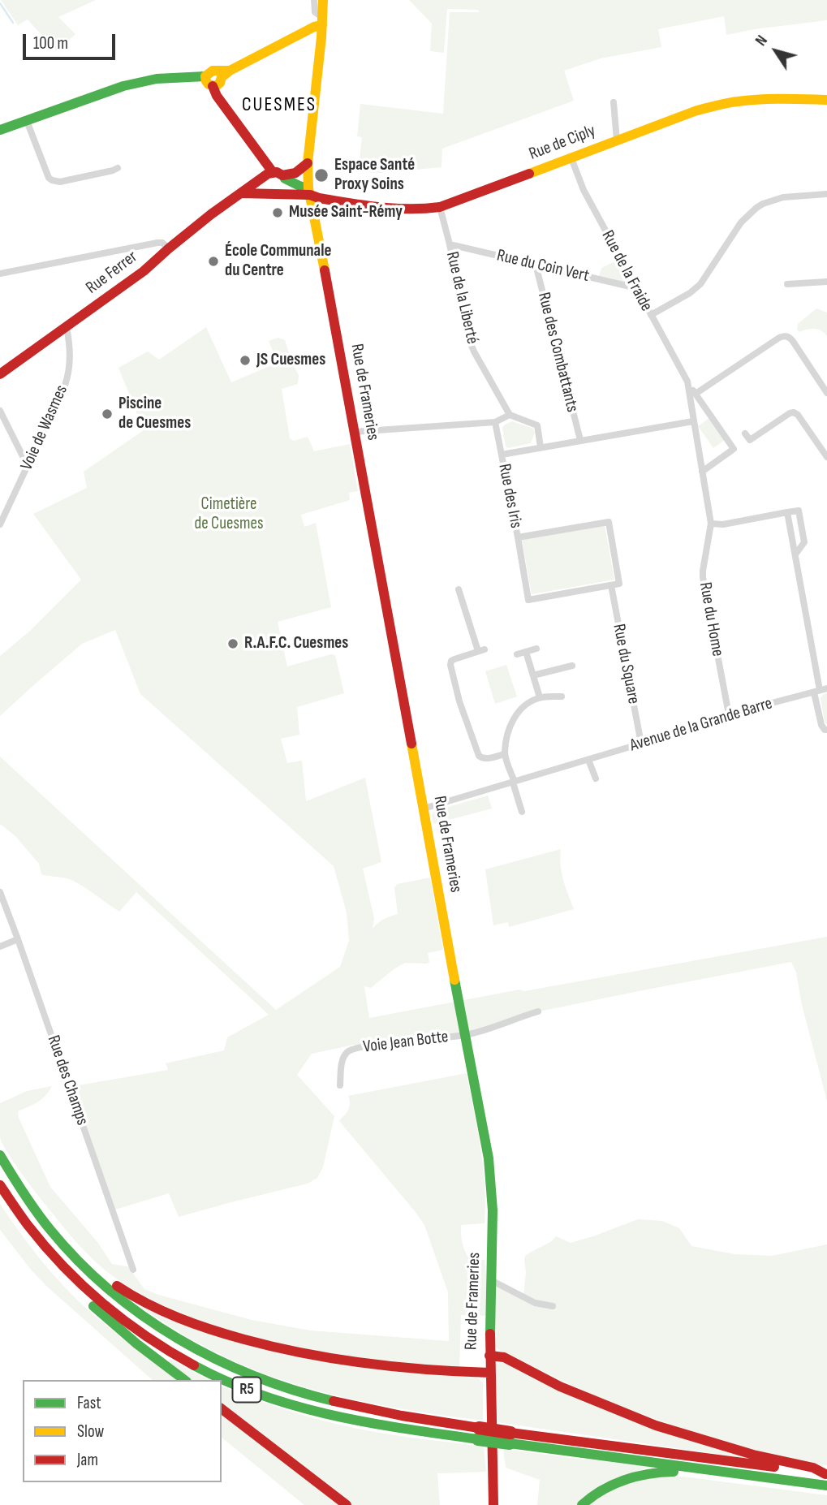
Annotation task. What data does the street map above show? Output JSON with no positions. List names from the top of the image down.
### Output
{
  "streets": {
    "main road": [
      "Rue de Ciply",
      "Rue Ferrer",
      "Rue de Frameries",
      "R5"
    ],
    "street": [
      "Rue du Coin Vert",
      "Rue de la Fraide",
      "Rue de la Liberté",
      "Rue des Combattants",
      "Voie de Wasmes",
      "Rue des Iris",
      "Rue du Home",
      "Rue du Square",
      "Avenue de la Grande Barre",
      "Voie Jean Botte",
      "Rue des Champs"
    ]
  },
  "crossings": [
    ["Rue de Ciply", "Rue de la Fraide"],
    ["Rue de Ciply", "Rue de la Liberté"],
    ["Rue de Ciply", "Rue de Frameries"],
    ["Rue du Coin Vert", "Rue de la Fraide"],
    ["Rue du Coin Vert", "Rue de la Liberté"],
    ["Rue du Coin Vert", "Rue des Combattants"],
    ["Rue de la Fraide", "Rue du Home"],
    ["Rue Ferrer", "Rue de Frameries"],
    ["Rue Ferrer", "Voie de Wasmes"],
    ["Rue de Frameries", "Avenue de la Grande Barre"],
    ["Rue de Frameries", "Voie Jean Botte"],
    ["Rue des Iris", "Rue du Square"],
    ["Rue du Home", "Avenue de la Grande Barre"],
    ["Rue du Square", "Avenue de la Grande Barre"]
  ],
  "districts": ["CUESMES"],
  "parks": ["Cimetière de Cuesmes"],
  "places": [
    "Espace Santé Proxy Soins",
    "Musée Saint-Rémy",
    "École Communale du Centre",
    "JS Cuesmes",
    "Piscine de Cuesmes",
    "R.A.F.C. Cuesmes"
  ],
  "legend": ["Fast", "Slow", "Jam"],
  "scale_bar": "100 m",
  "north": "top left"
}
